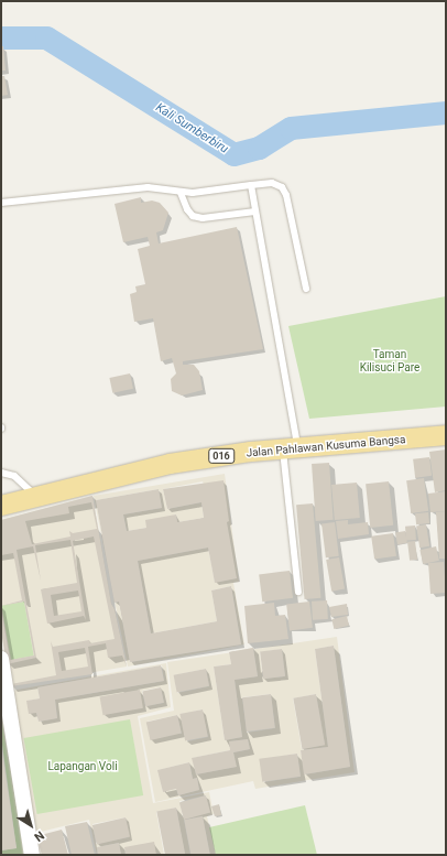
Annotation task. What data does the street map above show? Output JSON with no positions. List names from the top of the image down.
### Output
{
  "streets": {
    "main road": ["Jalan Pahlawan Kusuma Bangsa", "016"]
  },
  "water": ["Kali Sumberbiru"],
  "parks": ["Taman Kilisuci Pare", "Lapangan Voli"],
  "north": "bottom right"
}
